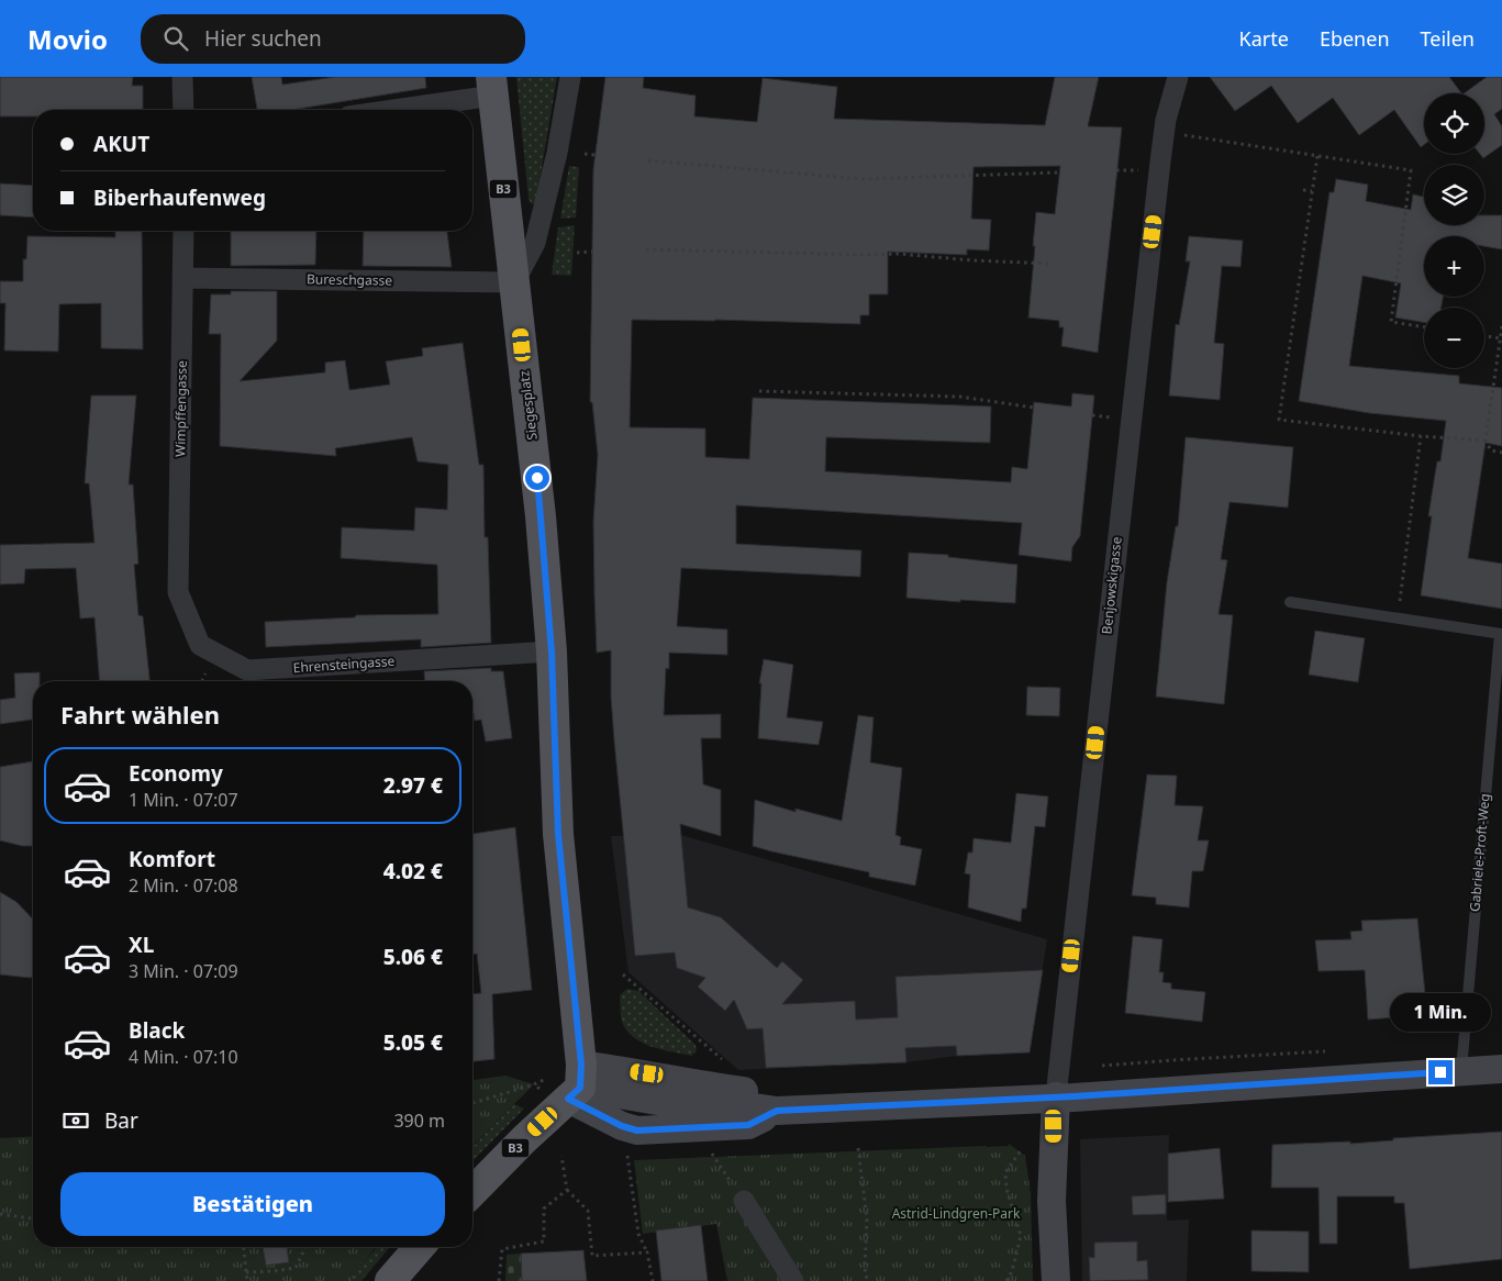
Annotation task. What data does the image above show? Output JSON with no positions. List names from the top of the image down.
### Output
{
  "streets": {
    "main road": ["B3", "Siegesplatz"],
    "street": [
      "Bureschgasse",
      "Wimpffengasse",
      "Benjowskigasse",
      "Ehrensteingasse"
    ],
    "lane": ["Gabriele-Proft-Weg"]
  },
  "crossings": [
    ["B3", "Siegesplatz"],
    ["Bureschgasse", "Siegesplatz"],
    ["Bureschgasse", "Wimpffengasse"],
    ["Siegesplatz", "Ehrensteingasse"],
    ["Wimpffengasse", "Ehrensteingasse"]
  ],
  "parks": ["Astrid-Lindgren-Park"],
  "page": {
    "header": "Movio",
    "search": "Hier suchen",
    "nav": ["Karte", "Ebenen", "Teilen"],
    "map_buttons": ["+", "−"],
    "banner": ["AKUT", "Biberhaufenweg"],
    "heading": "Fahrt wählen",
    "list": [
      {
        "name": "Economy",
        "note": "1 Min. · 07:07",
        "value": "2.97 €"
      },
      {
        "name": "Komfort",
        "note": "2 Min. · 07:08",
        "value": "4.02 €"
      },
      {
        "name": "XL",
        "note": "3 Min. · 07:09",
        "value": "5.06 €"
      },
      {
        "name": "Black",
        "note": "4 Min. · 07:10",
        "value": "5.05 €"
      }
    ],
    "bubble": "1 Min.",
    "pay": ["Bar", "390 m"],
    "buttons": "Bestätigen"
  }
}
